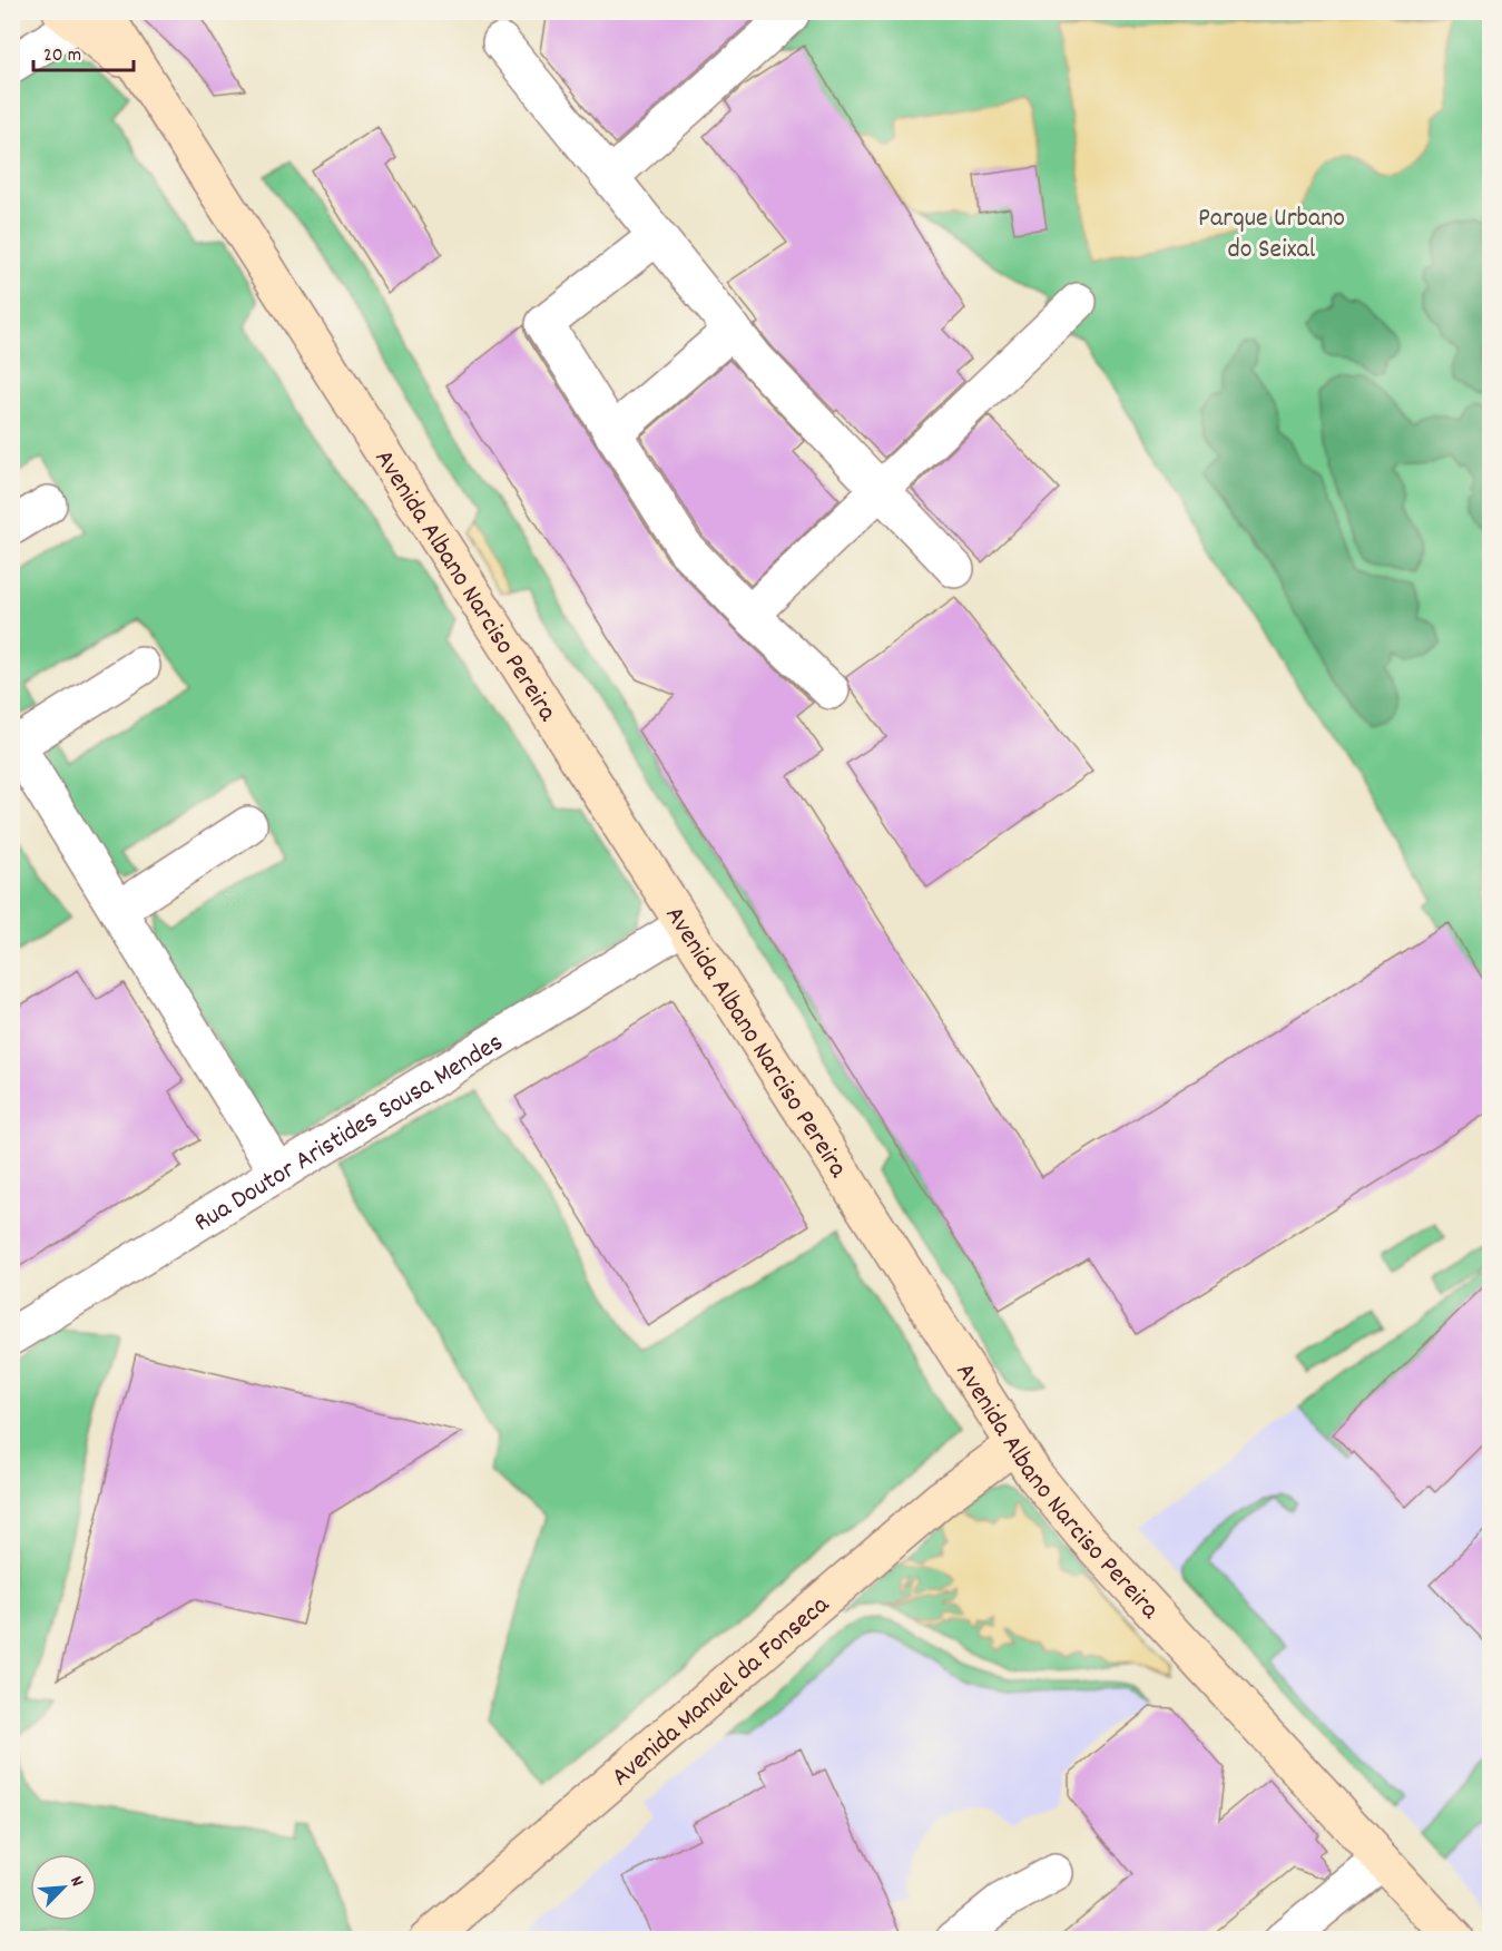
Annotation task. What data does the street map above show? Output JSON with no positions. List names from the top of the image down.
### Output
{
  "streets": {
    "street": ["Avenida Albano Narciso Pereira", "Rua Doutor Aristides Sousa Mendes", "Avenida Manuel da Fonseca"]
  },
  "crossings": [
    ["Avenida Albano Narciso Pereira", "Rua Doutor Aristides Sousa Mendes"],
    ["Avenida Albano Narciso Pereira", "Avenida Manuel da Fonseca"]
  ],
  "parks": ["Parque Urbano do Seixal"],
  "scale_bar": "20 m",
  "north": "top right"
}
